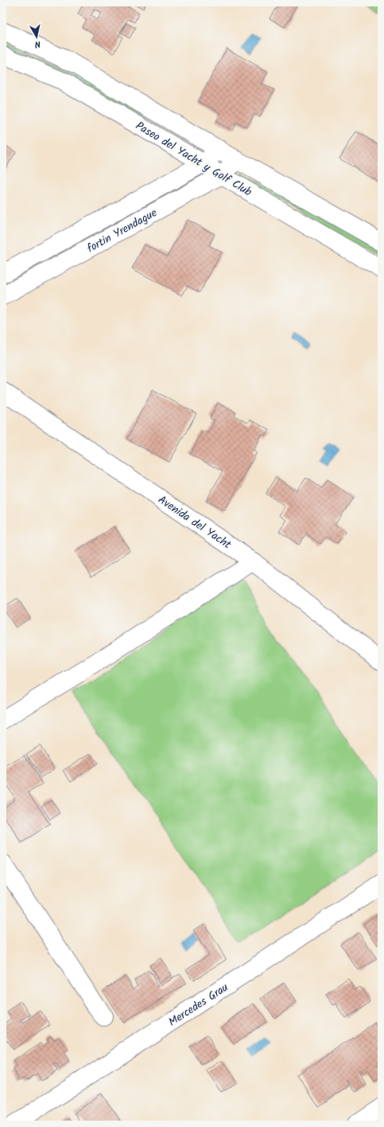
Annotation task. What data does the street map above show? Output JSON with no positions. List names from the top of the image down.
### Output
{
  "streets": {
    "street": [
      "Paseo del Yacht y Golf Club",
      "fortin Yrendague",
      "Avenida del Yacht",
      "Mercedes Grau"
    ]
  },
  "crossings": [
    ["Paseo del Yacht y Golf Club", "fortin Yrendague"]
  ],
  "north": "bottom"
}
